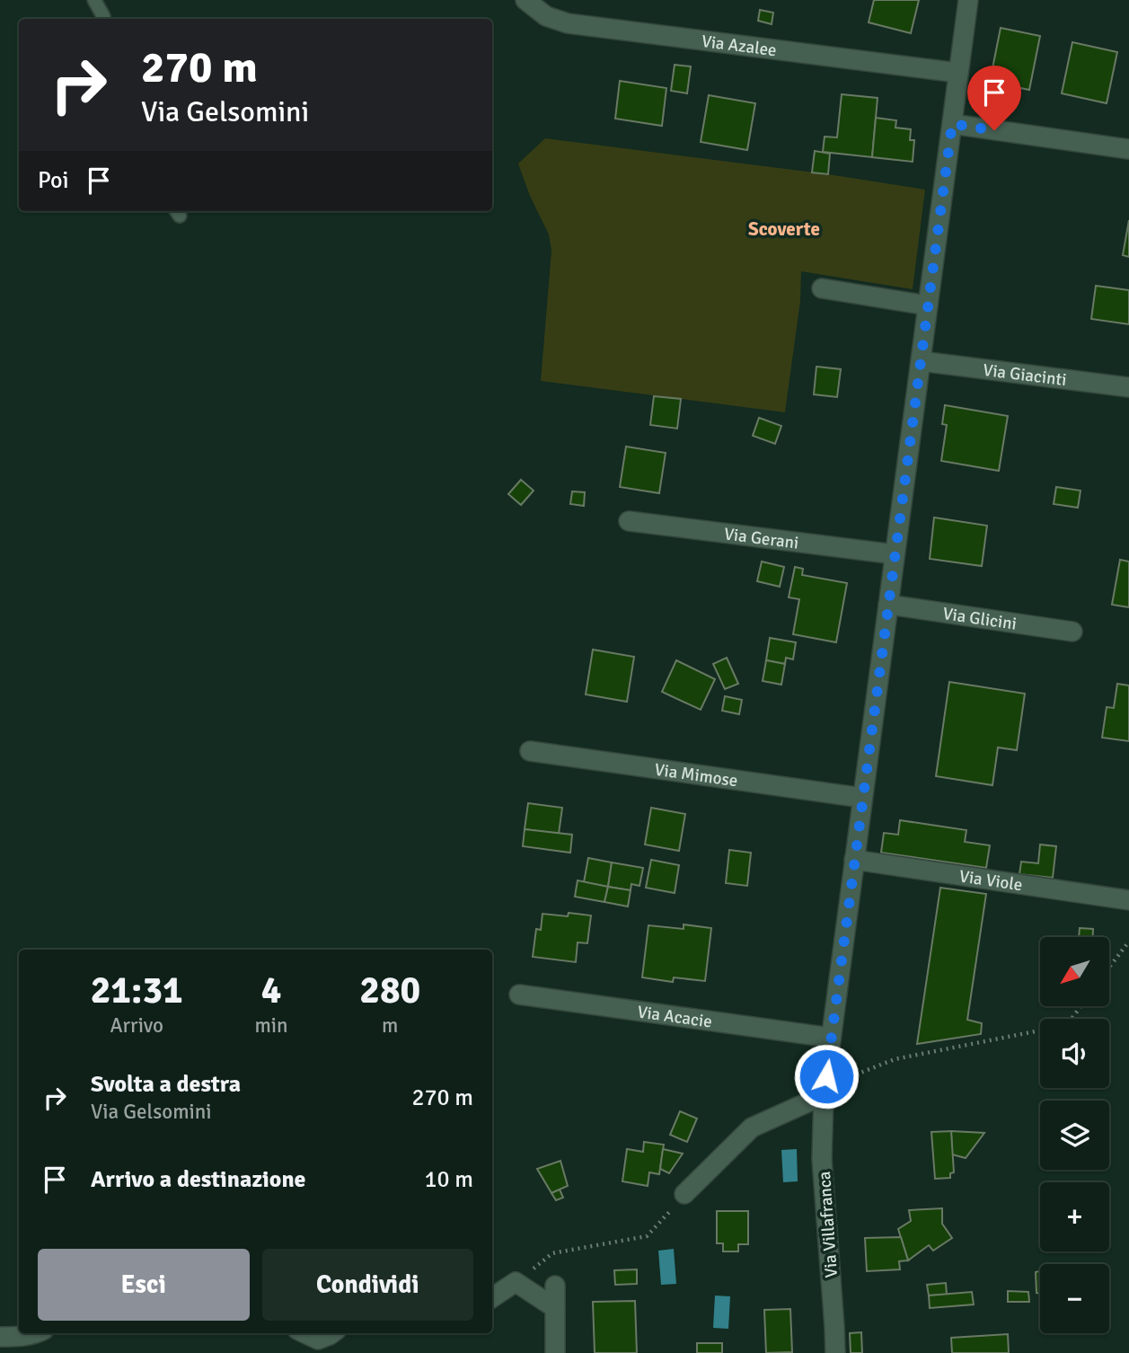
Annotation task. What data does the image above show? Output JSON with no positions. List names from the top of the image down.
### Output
{
  "streets": {
    "street": [
      "Via Azalee",
      "Via Giacinti",
      "Via Gerani",
      "Via Glicini",
      "Via Mimose",
      "Via Viole",
      "Via Acacie",
      "Via Villafranca"
    ]
  },
  "crossings": [
    ["Via Azalee", "Via Villafranca"],
    ["Via Giacinti", "Via Villafranca"],
    ["Via Gerani", "Via Villafranca"],
    ["Via Glicini", "Via Villafranca"],
    ["Via Mimose", "Via Villafranca"],
    ["Via Viole", "Via Villafranca"],
    ["Via Acacie", "Via Villafranca"]
  ],
  "districts": ["Scoverte"],
  "north": "bottom left",
  "page": {
    "turn": ["270 m", "Via Gelsomini"],
    "then": "Poi",
    "map_buttons": ["+", "−"],
    "eta": [
      "21:31",
      "Arrivo",
      "4",
      "min",
      "280",
      "m"
    ],
    "list": [
      {
        "name": "Svolta a destra",
        "note": "Via Gelsomini",
        "value": "270 m"
      },
      {
        "name": "Arrivo a destinazione",
        "value": "10 m"
      }
    ],
    "buttons": ["Esci", "Condividi"]
  }
}
